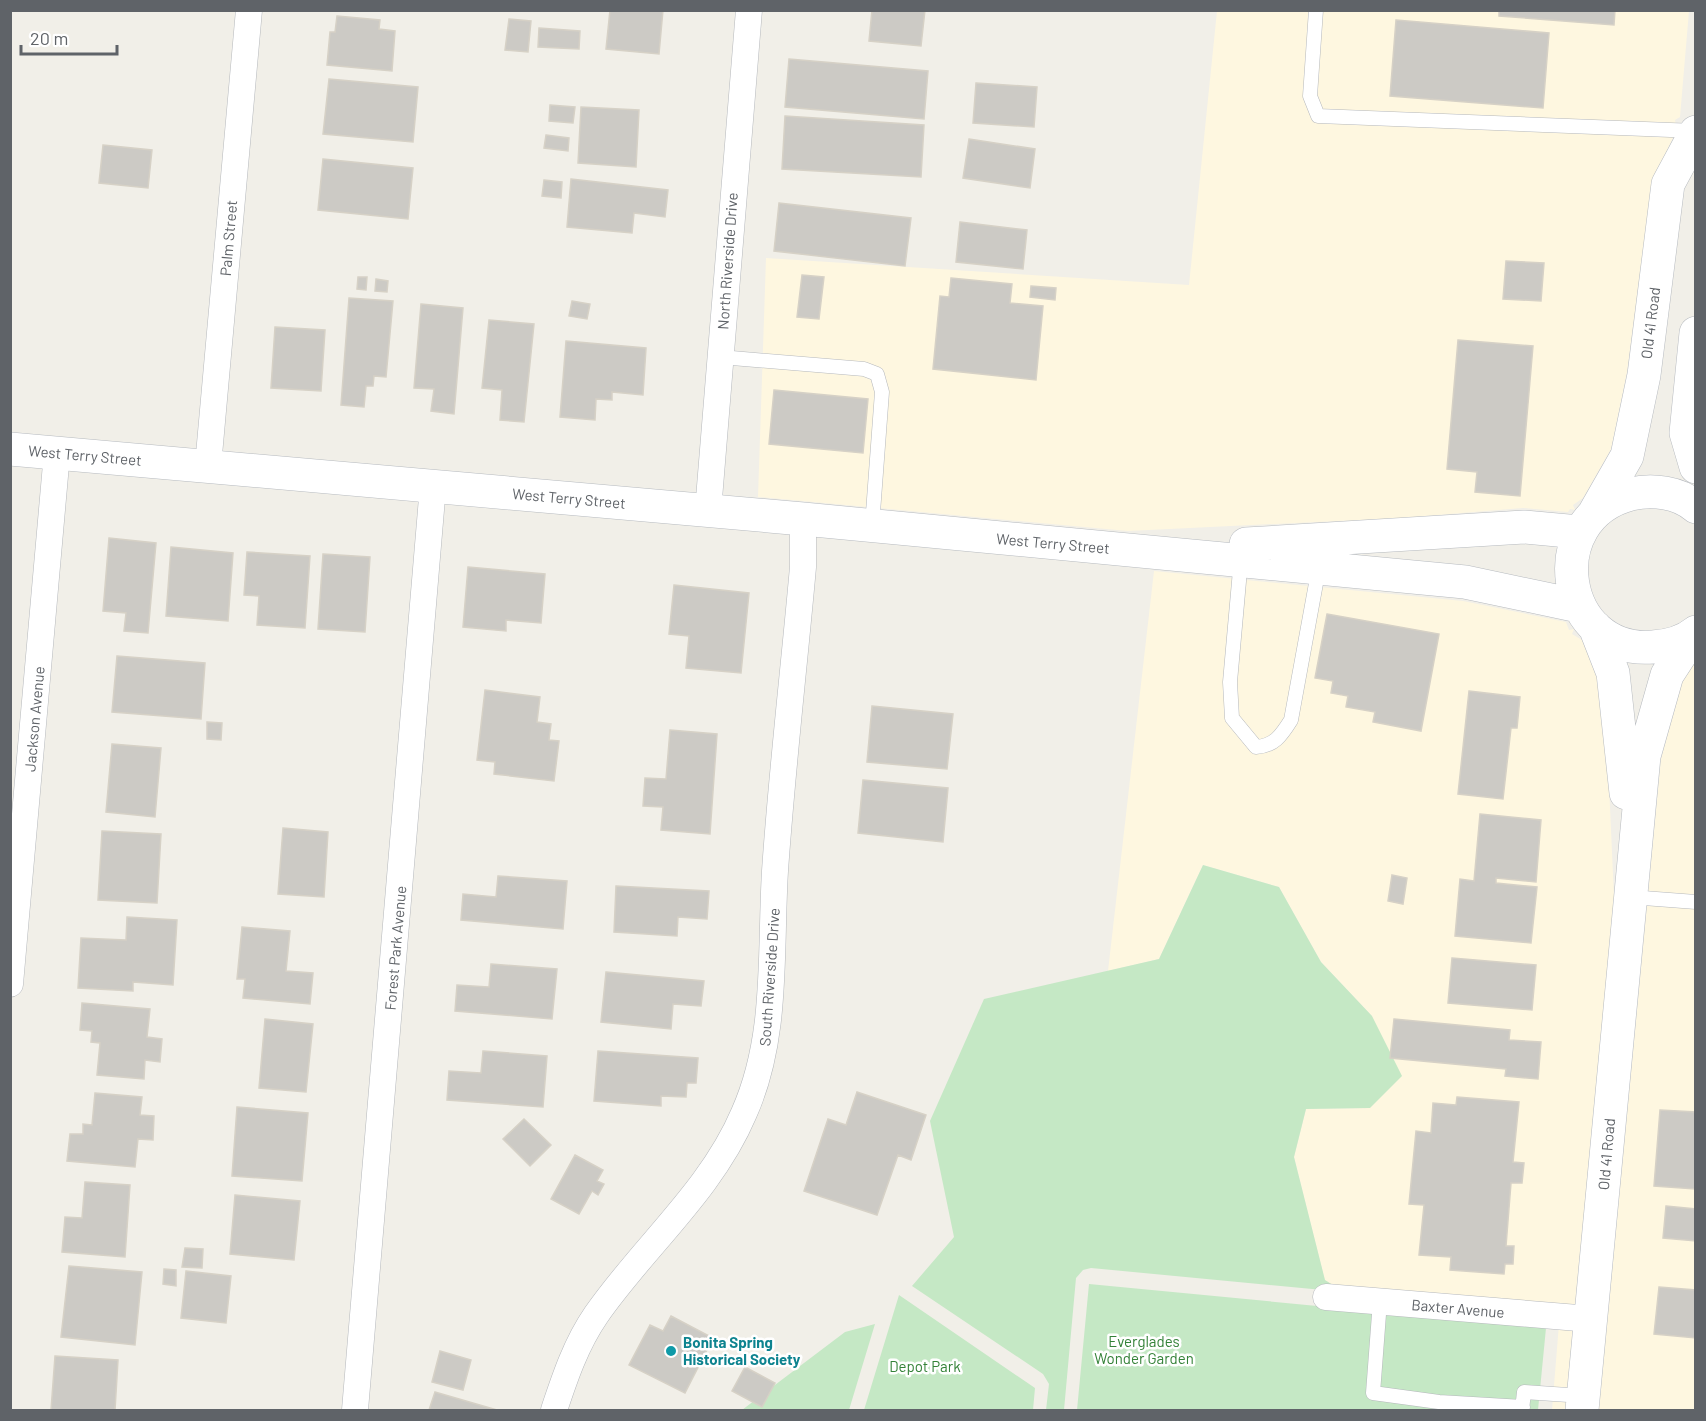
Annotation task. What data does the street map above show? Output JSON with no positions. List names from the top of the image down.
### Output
{
  "streets": {
    "street": [
      "Palm Street",
      "North Riverside Drive",
      "Old 41 Road",
      "West Terry Street",
      "Jackson Avenue",
      "Forest Park Avenue",
      "South Riverside Drive",
      "Baxter Avenue"
    ]
  },
  "crossings": [
    ["Palm Street", "West Terry Street"],
    ["North Riverside Drive", "West Terry Street"],
    ["Old 41 Road", "West Terry Street"],
    ["Old 41 Road", "Baxter Avenue"],
    ["West Terry Street", "Jackson Avenue"],
    ["West Terry Street", "Forest Park Avenue"],
    ["West Terry Street", "South Riverside Drive"]
  ],
  "parks": ["Everglades Wonder Garden", "Depot Park"],
  "places": ["Bonita Spring Historical Society"],
  "scale_bar": "20 m"
}
